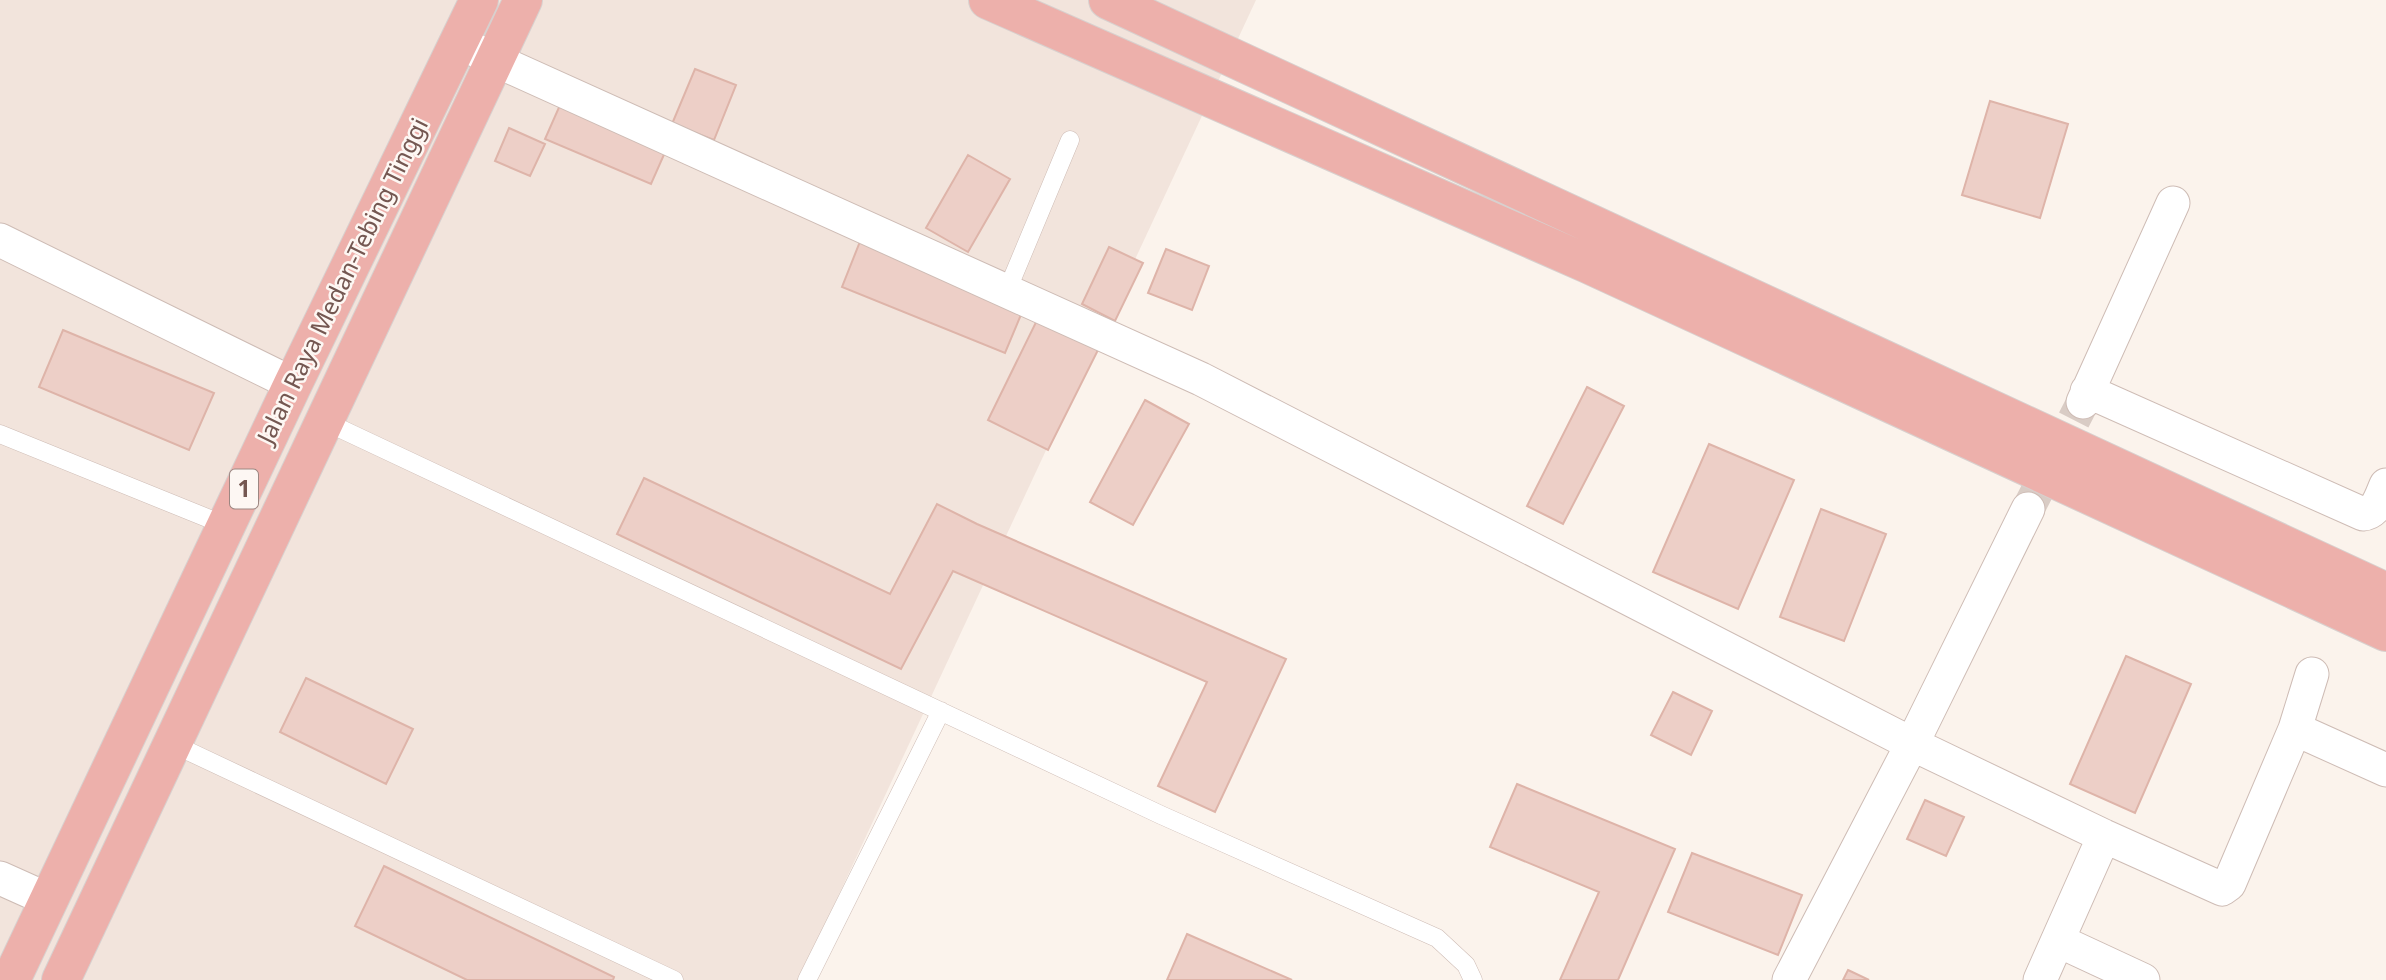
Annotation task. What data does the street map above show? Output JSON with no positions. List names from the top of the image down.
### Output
{
  "streets": {
    "highway": ["Jalan Raya Medan-Tebing Tinggi", "1"]
  }
}
